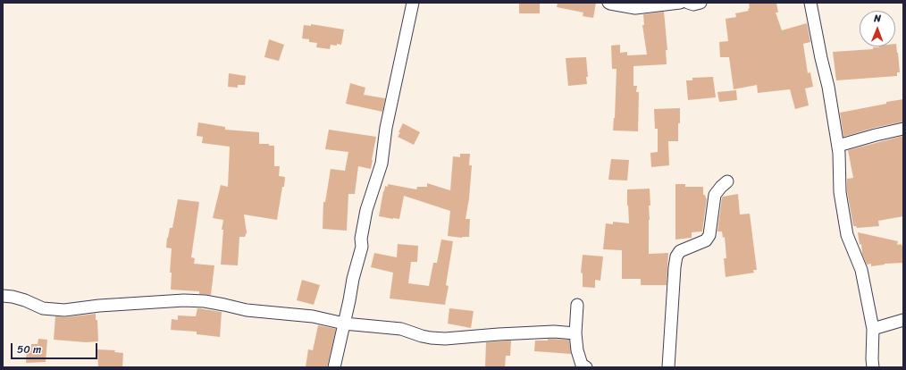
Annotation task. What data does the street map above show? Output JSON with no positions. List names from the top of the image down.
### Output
{
  "scale_bar": "50 m",
  "north": "top"
}
